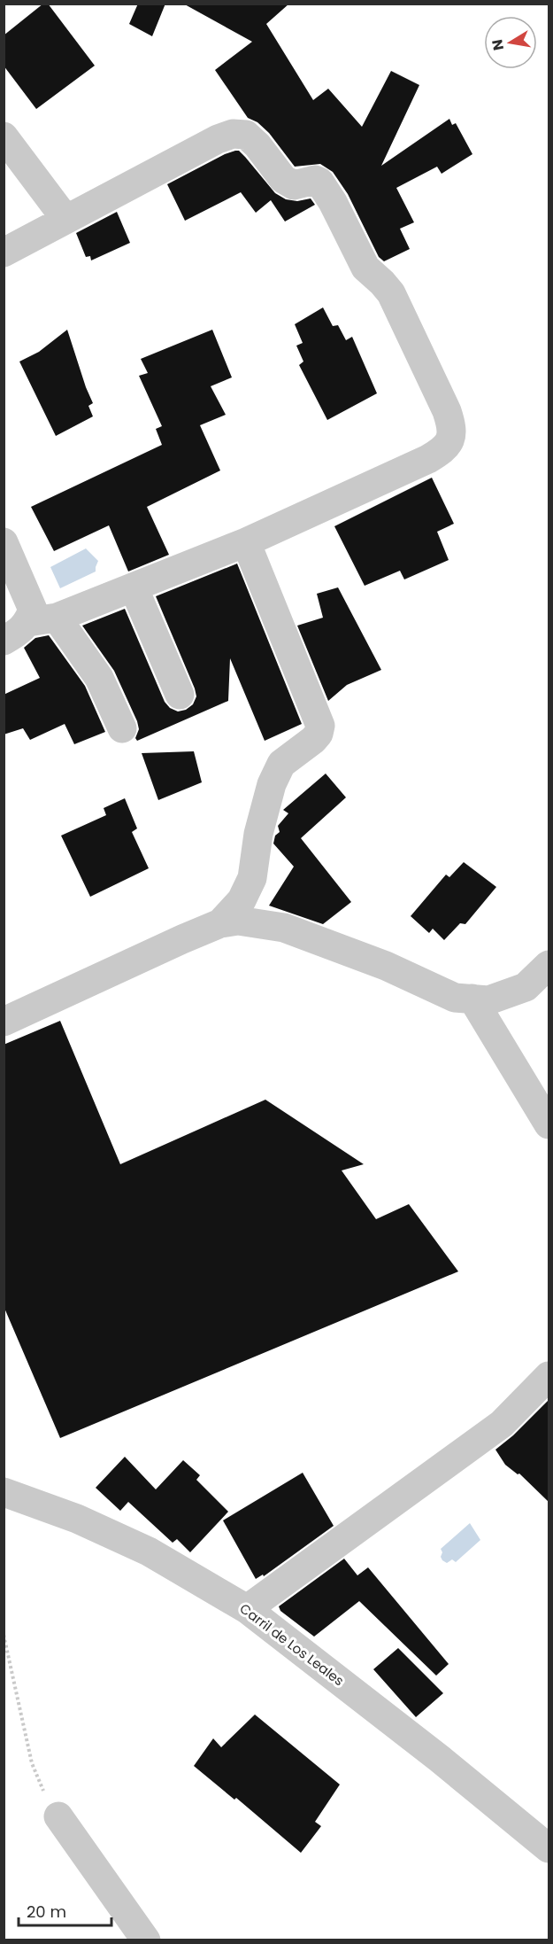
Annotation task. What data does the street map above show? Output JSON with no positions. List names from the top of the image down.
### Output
{
  "streets": {
    "street": ["Carril de Los Leales"]
  },
  "scale_bar": "20 m",
  "north": "left"
}
